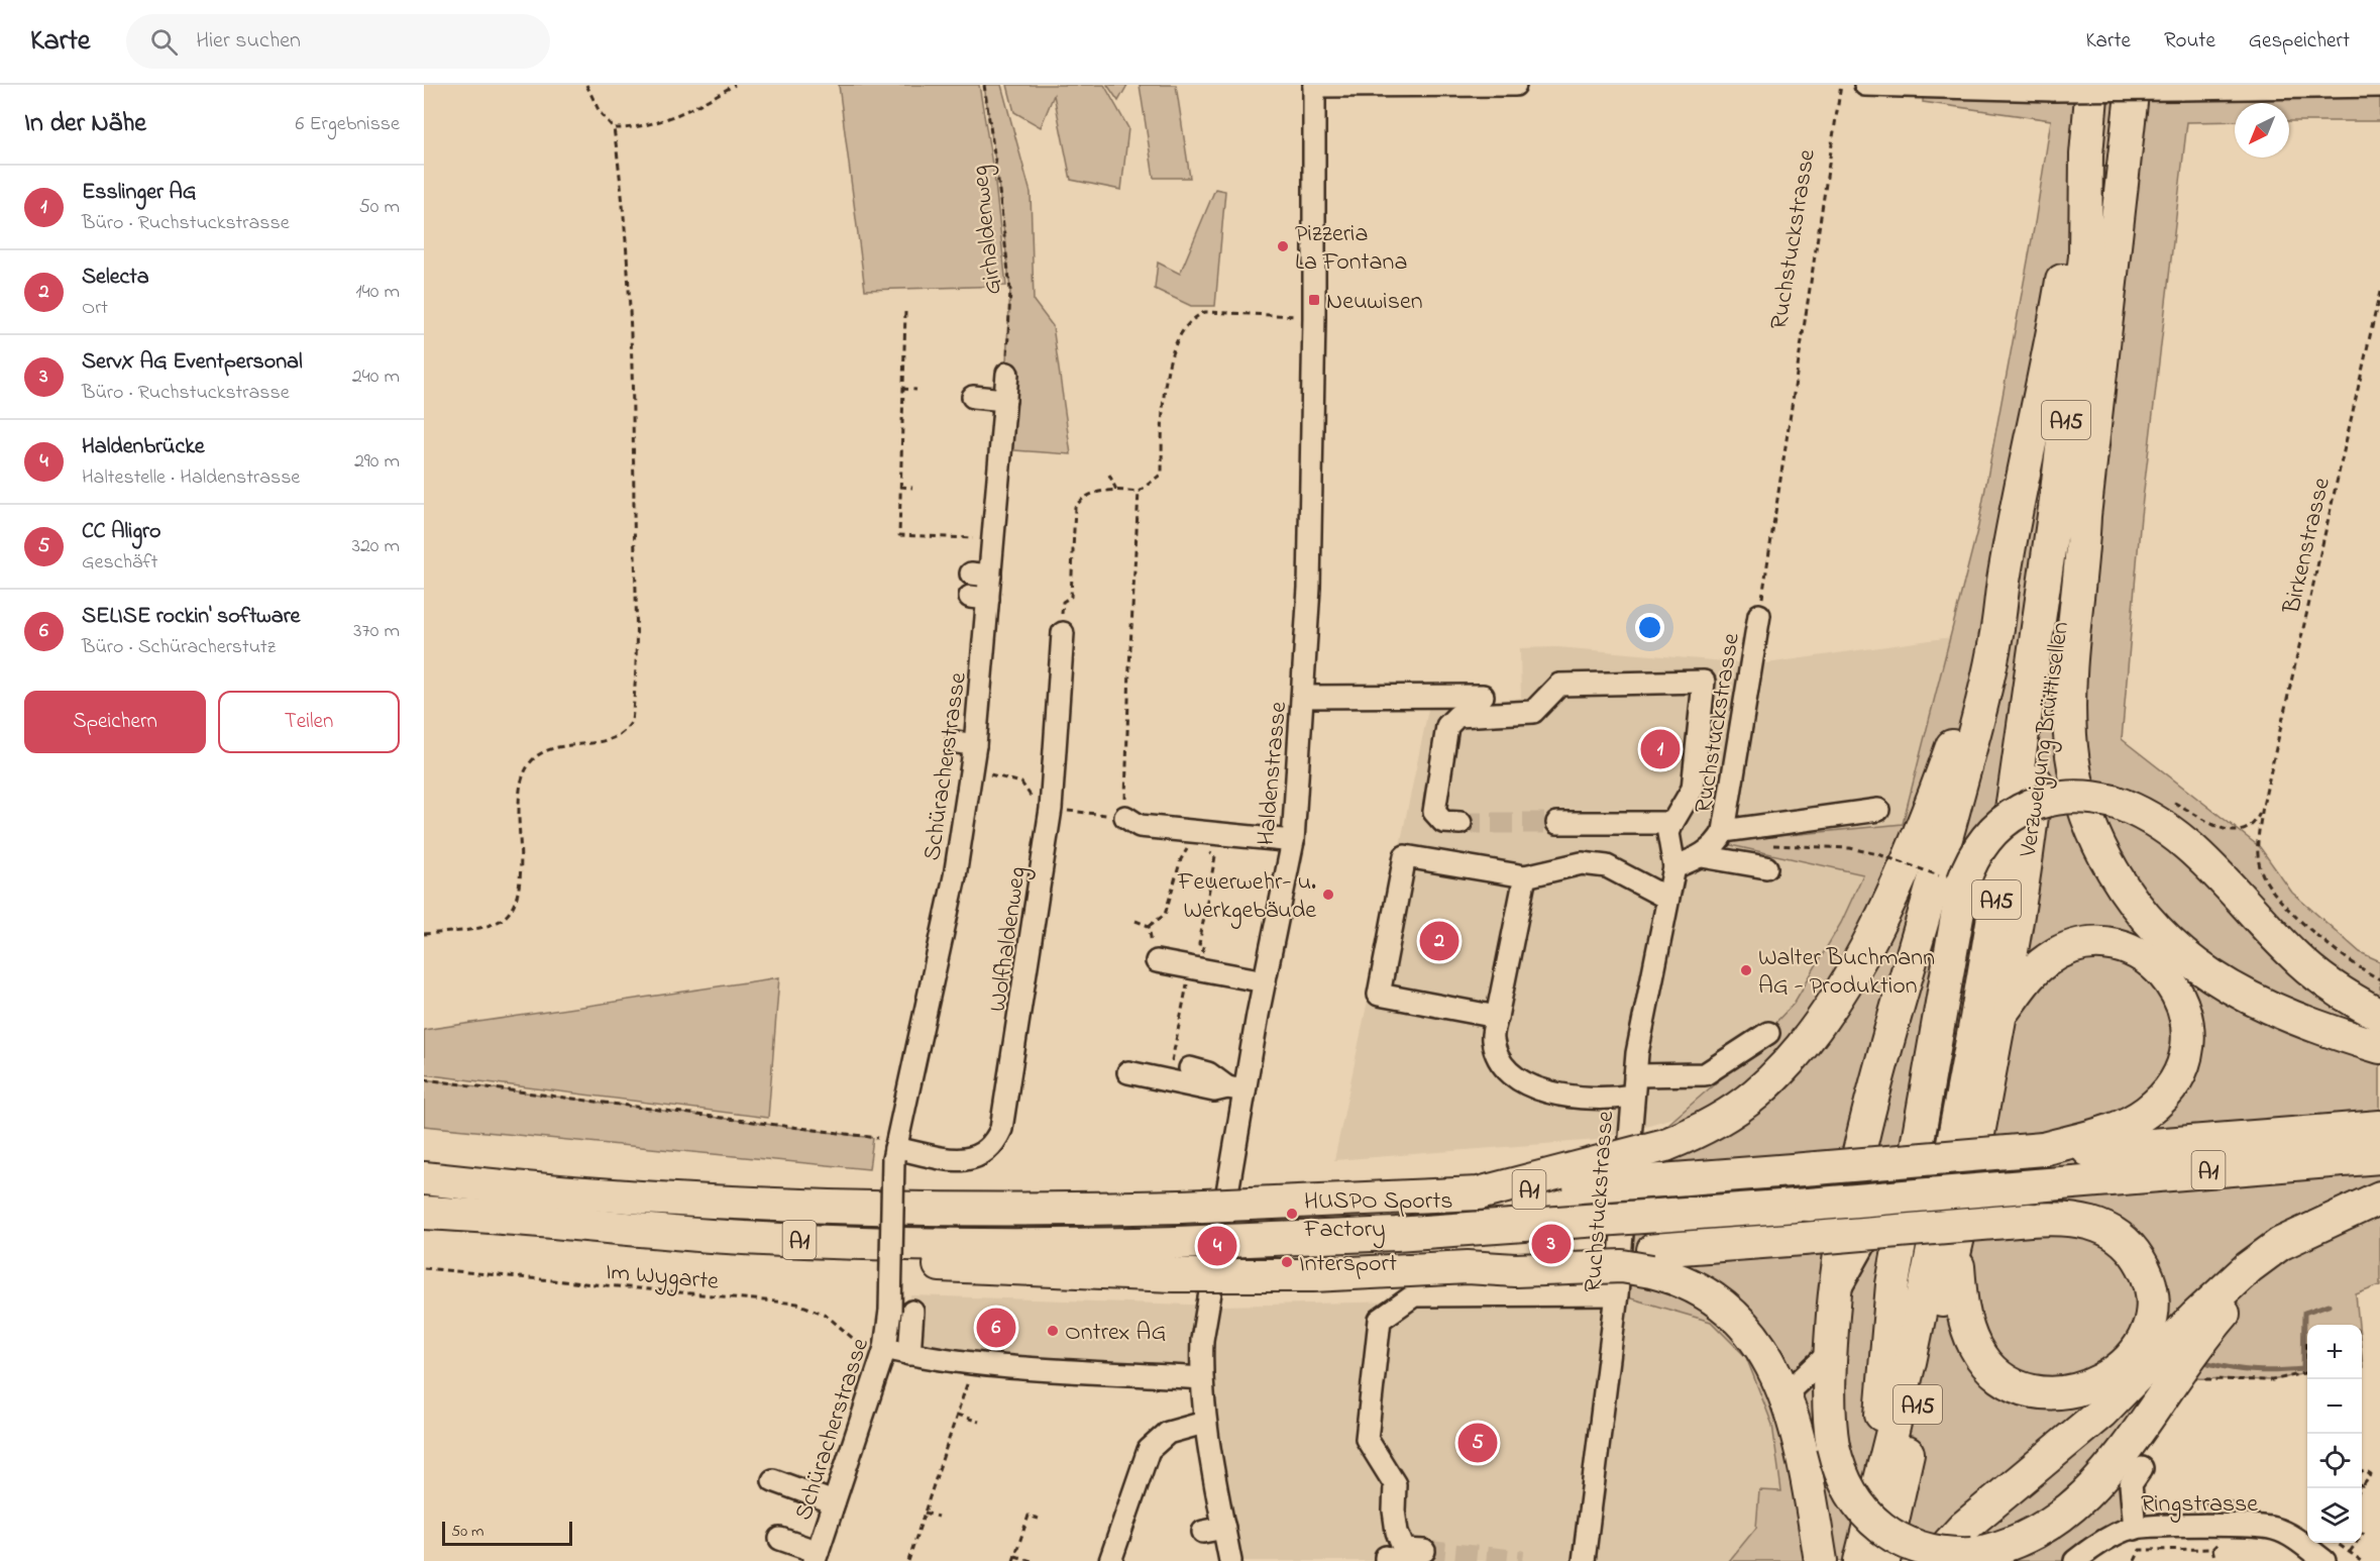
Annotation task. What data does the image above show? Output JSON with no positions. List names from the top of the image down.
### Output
{
  "streets": {
    "highway": ["A15", "Verzweigung Brüttisellen", "A1"],
    "street": [
      "Ruchstuckstrasse",
      "Schüracherstrasse",
      "Haldenstrasse",
      "Wolfhaldenweg",
      "Ringstrasse"
    ],
    "path": ["Girhaldenweg", "Birkenstrasse", "Im Wygarte"]
  },
  "crossings": [
    ["Girhaldenweg", "Schüracherstrasse"],
    ["A15", "Verzweigung Brüttisellen"],
    ["Schüracherstrasse", "Wolfhaldenweg"],
    ["Schüracherstrasse", "Im Wygarte"]
  ],
  "places": {
    "other": [
      "Pizzeria La Fontana",
      "Feuerwehr- u. Werkgebäude",
      "Walter Buchmann AG - Produktion",
      "HUSPO Sports Factory",
      "Intersport",
      "Ontrex AG"
    ],
    "transit": ["Neuwisen"]
  },
  "scale_bar": "50 m",
  "north": "bottom left",
  "page": {
    "header": "Karte",
    "search": "Hier suchen",
    "nav": ["Karte", "Route", "Gespeichert"],
    "heading": ["In der Nähe", "6 Ergebnisse"],
    "list": [
      {
        "mark": "1",
        "name": "Esslinger AG",
        "note": "Büro · Ruchstuckstrasse",
        "value": "50 m"
      },
      {
        "mark": "2",
        "name": "Selecta",
        "note": "Ort",
        "value": "140 m"
      },
      {
        "mark": "3",
        "name": "ServX AG Eventpersonal",
        "note": "Büro · Ruchstuckstrasse",
        "value": "240 m"
      },
      {
        "mark": "4",
        "name": "Haldenbrücke",
        "note": "Haltestelle · Haldenstrasse",
        "value": "290 m"
      },
      {
        "mark": "5",
        "name": "CC Aligro",
        "note": "Geschäft",
        "value": "320 m"
      },
      {
        "mark": "6",
        "name": "SELISE rockin' software",
        "note": "Büro · Schüracherstutz",
        "value": "370 m"
      }
    ],
    "buttons": ["Speichern", "Teilen"],
    "pins": [
      "1",
      "2",
      "3",
      "4",
      "6",
      "5"
    ],
    "map_buttons": ["+", "−"],
    "scale": "50 m"
  }
}
